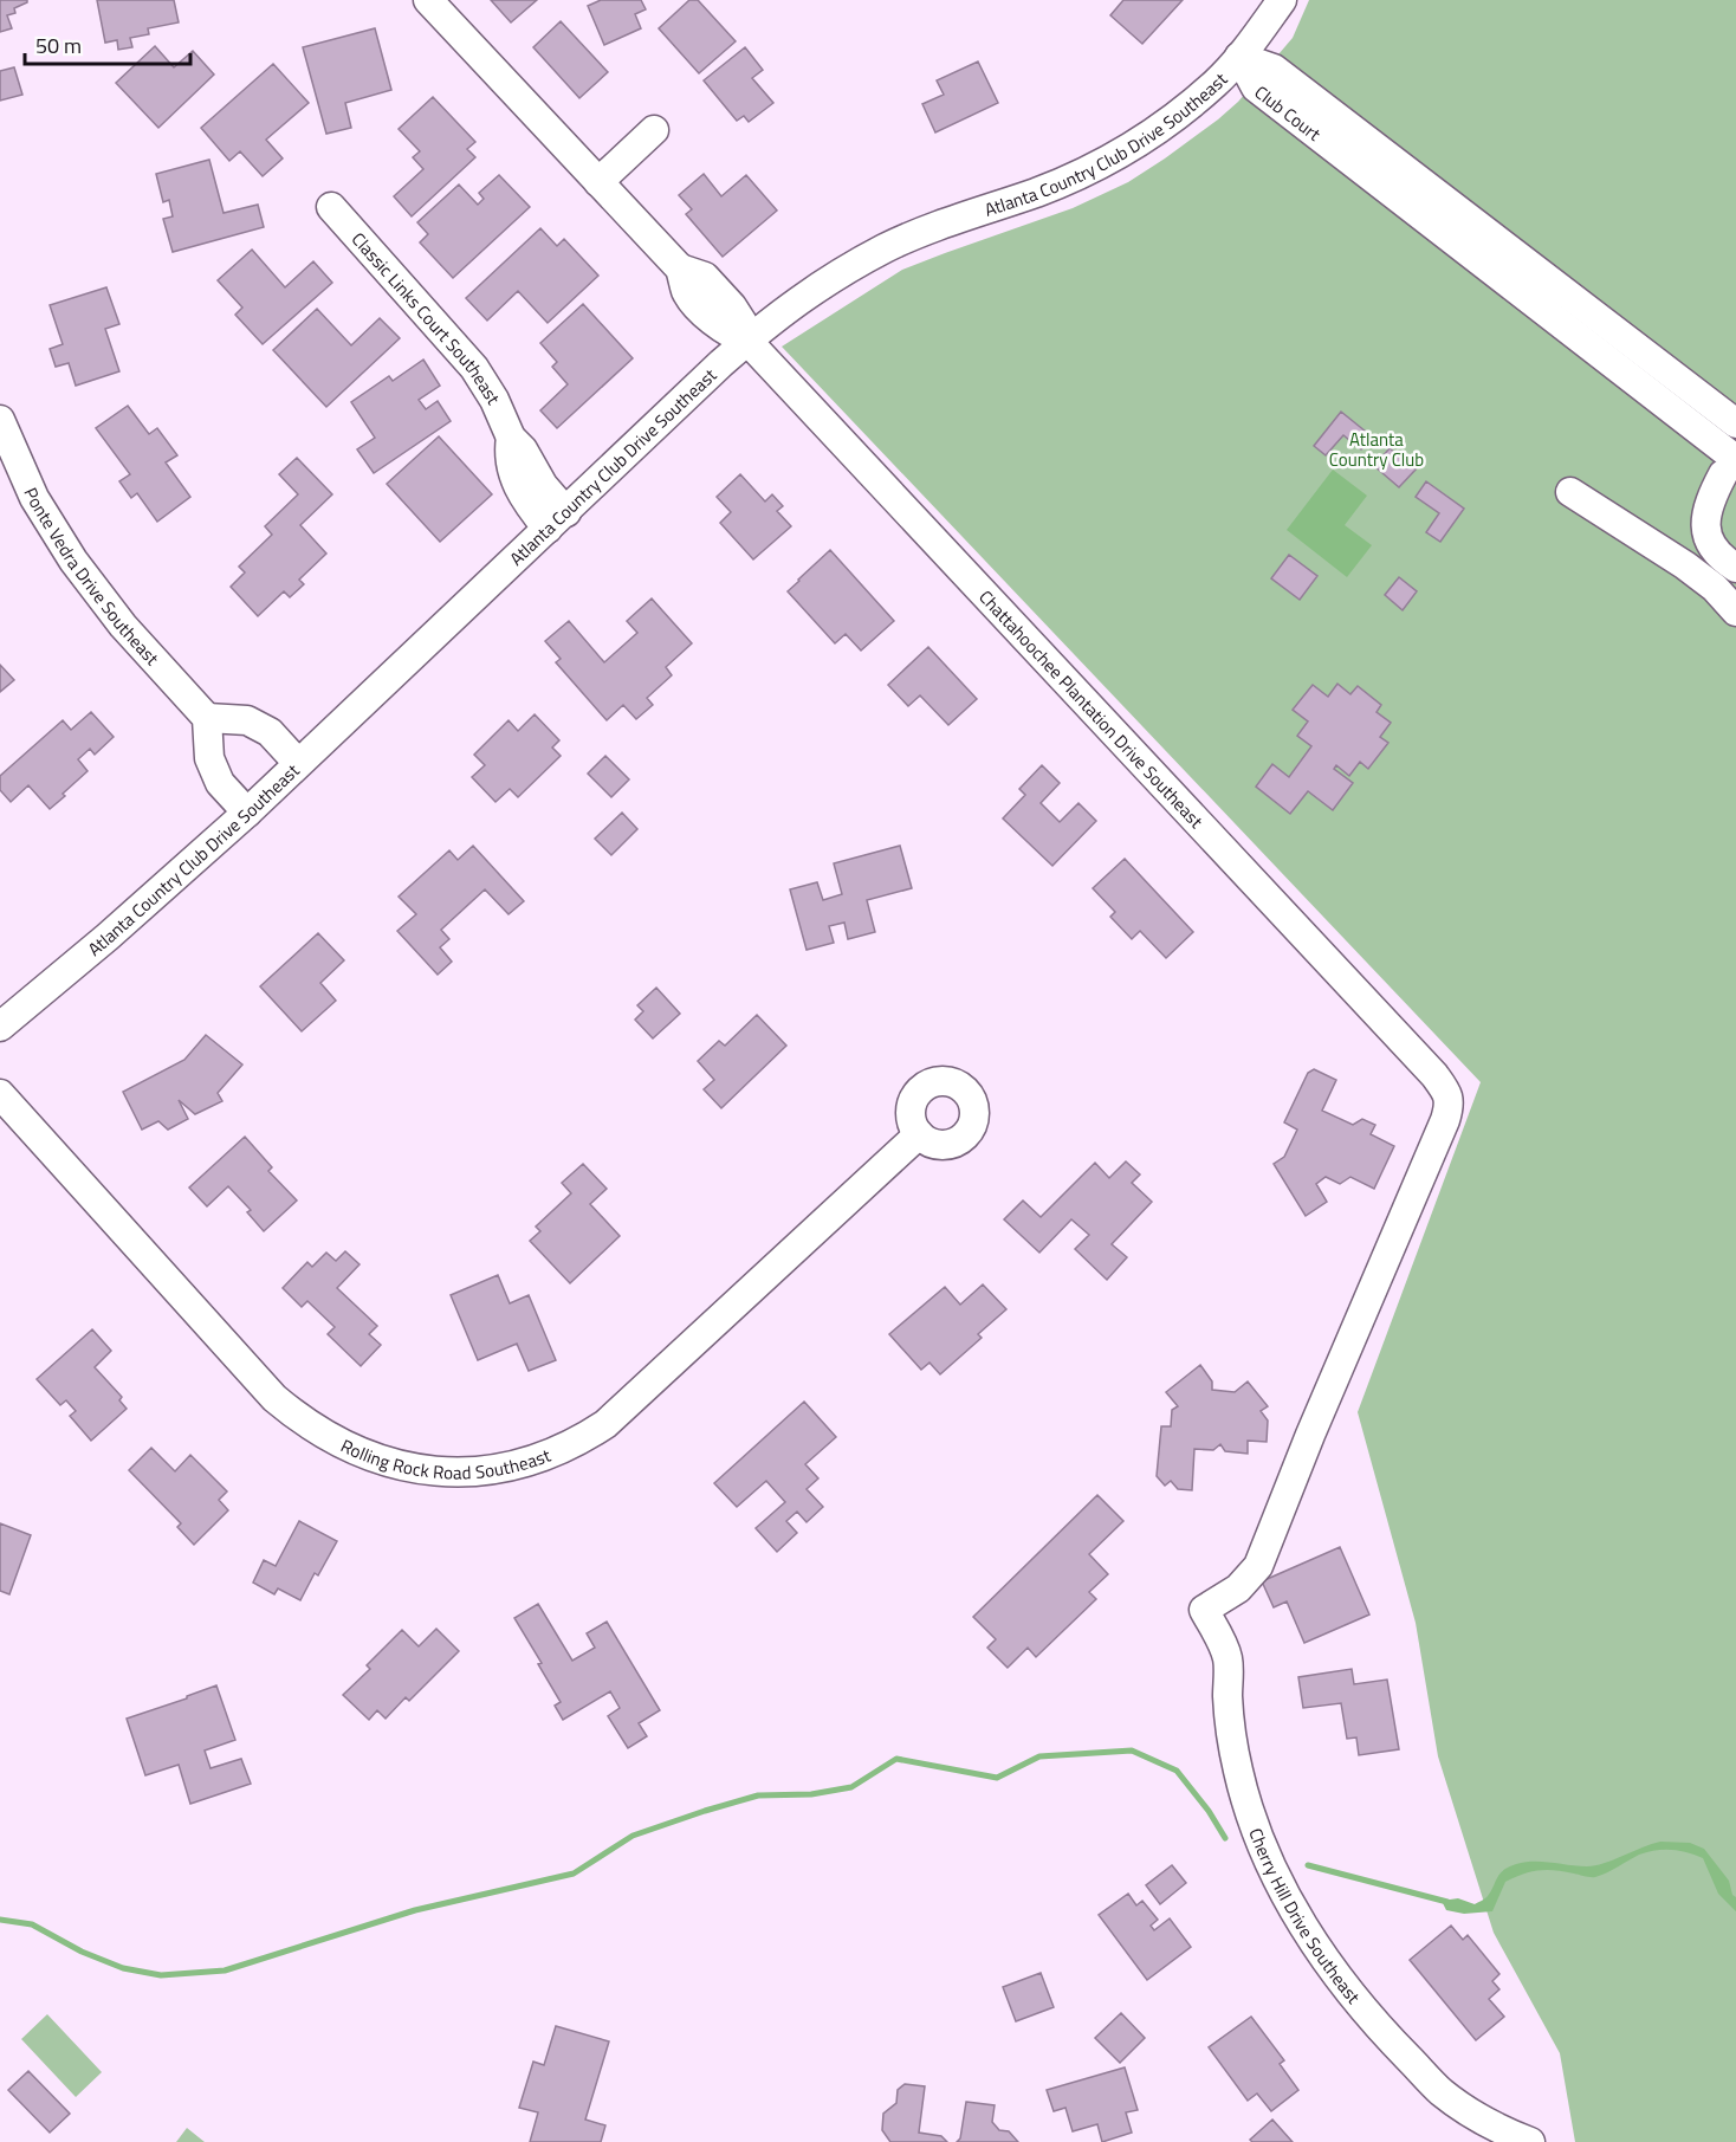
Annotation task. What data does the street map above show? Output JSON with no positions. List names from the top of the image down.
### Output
{
  "streets": {
    "street": [
      "Club Court",
      "Atlanta Country Club Drive Southeast",
      "Classic Links Court Southeast",
      "Ponte Vedra Drive Southeast",
      "Chattahoochee Plantation Drive Southeast",
      "Rolling Rock Road Southeast",
      "Cherry Hill Drive Southeast"
    ]
  },
  "crossings": [
    ["Club Court", "Atlanta Country Club Drive Southeast"],
    ["Atlanta Country Club Drive Southeast", "Classic Links Court Southeast"],
    ["Atlanta Country Club Drive Southeast", "Chattahoochee Plantation Drive Southeast"],
    ["Chattahoochee Plantation Drive Southeast", "Cherry Hill Drive Southeast"]
  ],
  "parks": ["Atlanta Country Club"],
  "scale_bar": "50 m"
}
